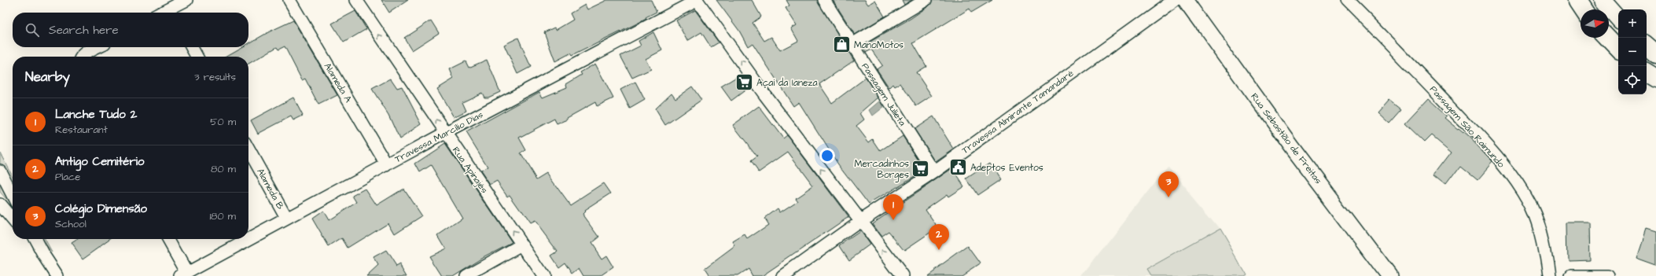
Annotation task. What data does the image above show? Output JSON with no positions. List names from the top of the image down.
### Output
{
  "streets": {
    "street": [
      "Alameda A",
      "Passagem Julieta",
      "Travessa Almirante Tamandaré",
      "Passagem São Raimundo",
      "Travessa Marcílio Dias",
      "Rua Sebastião de Freitas",
      "Rua Apinajés",
      "Alameda B"
    ]
  },
  "crossings": [
    ["Alameda A", "Travessa Marcílio Dias"],
    ["Passagem Julieta", "Travessa Almirante Tamandaré"],
    ["Travessa Marcílio Dias", "Rua Apinajés"],
    ["Travessa Marcílio Dias", "Alameda B"]
  ],
  "one_way": ["Rua Apinajés"],
  "places": {
    "shop": ["ManoMotos"],
    "supermarket": ["Açaí da Ianeza", "Mercadinhos Borges"],
    "public building": ["Adeptos Eventos"]
  },
  "north": "right",
  "page": {
    "map_buttons": ["+", "−"],
    "search": "Search here",
    "heading": ["Nearby", "3 results"],
    "list": [
      {
        "mark": "1",
        "name": "Lanche Tudo 2",
        "note": "Restaurant",
        "value": "50 m"
      },
      {
        "mark": "2",
        "name": "Antigo Cemitério",
        "note": "Place",
        "value": "80 m"
      },
      {
        "mark": "3",
        "name": "Colégio Dimensão",
        "note": "School",
        "value": "180 m"
      }
    ],
    "pins": ["3", "1", "2"]
  }
}
